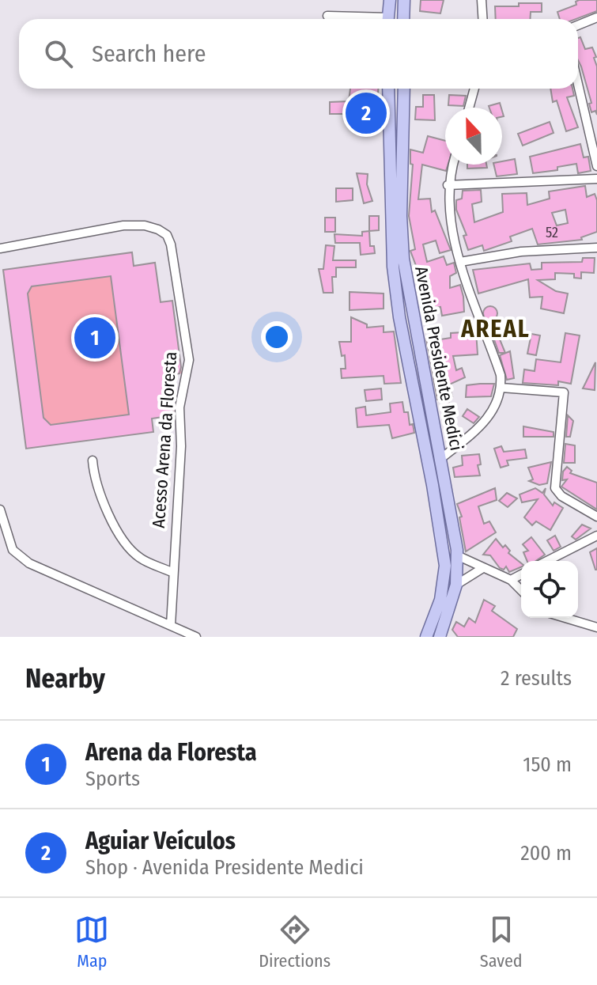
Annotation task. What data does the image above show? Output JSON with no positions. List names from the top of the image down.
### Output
{
  "streets": {
    "main road": ["Avenida Presidente Medici"],
    "street": ["Acesso Arena da Floresta"]
  },
  "districts": ["AREAL"],
  "house_numbers": ["52"],
  "north": "top",
  "page": {
    "search": "Search here",
    "pins": ["2", "1"],
    "heading": ["Nearby", "2 results"],
    "list": [
      {
        "mark": "1",
        "name": "Arena da Floresta",
        "note": "Sports",
        "value": "150 m"
      },
      {
        "mark": "2",
        "name": "Aguiar Veículos",
        "note": "Shop · Avenida Presidente Medici",
        "value": "200 m"
      }
    ],
    "nav": ["Map", "Directions", "Saved"]
  }
}
